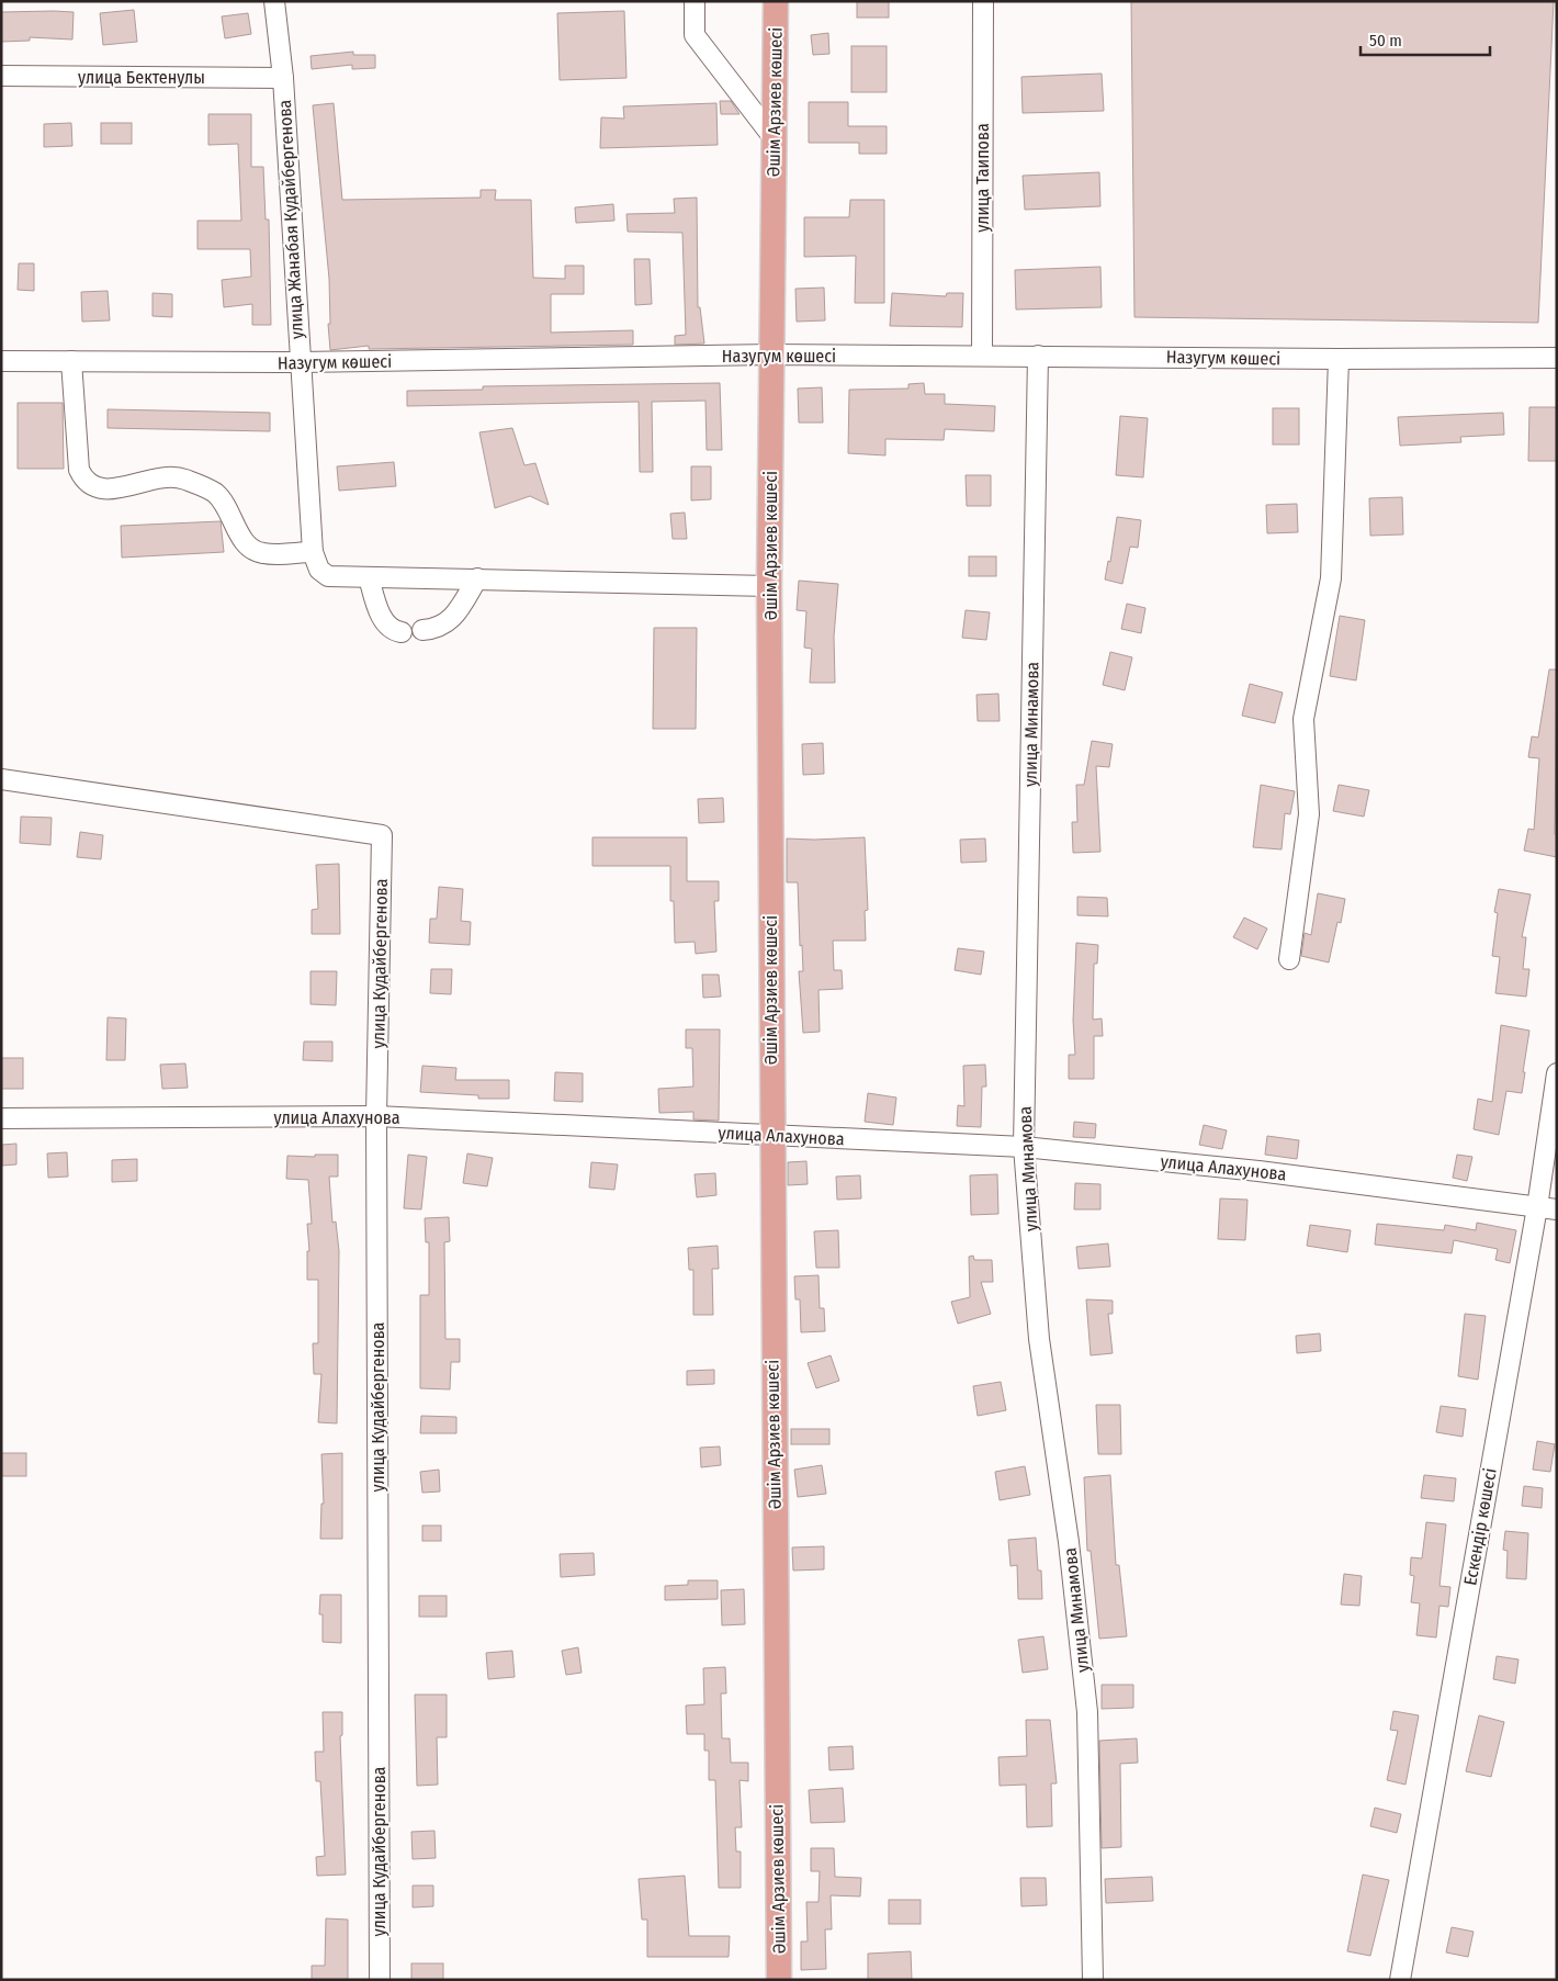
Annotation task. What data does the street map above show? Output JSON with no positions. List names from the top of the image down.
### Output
{
  "streets": {
    "main road": ["Әшім Арзиев көшесі"],
    "street": [
      "улица Бектенулы",
      "улица Таипова",
      "улица Жанабая Кудайбергенова",
      "Назугум көшесі",
      "улица Минамова",
      "улица Кудайбергенова",
      "улица Алахунова",
      "Ескендір көшесі"
    ]
  },
  "crossings": [
    ["улица Бектенулы", "улица Жанабая Кудайбергенова"],
    ["Әшім Арзиев көшесі", "Назугум көшесі"],
    ["Әшім Арзиев көшесі", "улица Алахунова"],
    ["улица Таипова", "Назугум көшесі"],
    ["улица Жанабая Кудайбергенова", "Назугум көшесі"],
    ["Назугум көшесі", "улица Минамова"],
    ["улица Минамова", "улица Алахунова"],
    ["улица Кудайбергенова", "улица Алахунова"],
    ["улица Алахунова", "Ескендір көшесі"]
  ],
  "scale_bar": "50 m"
}
